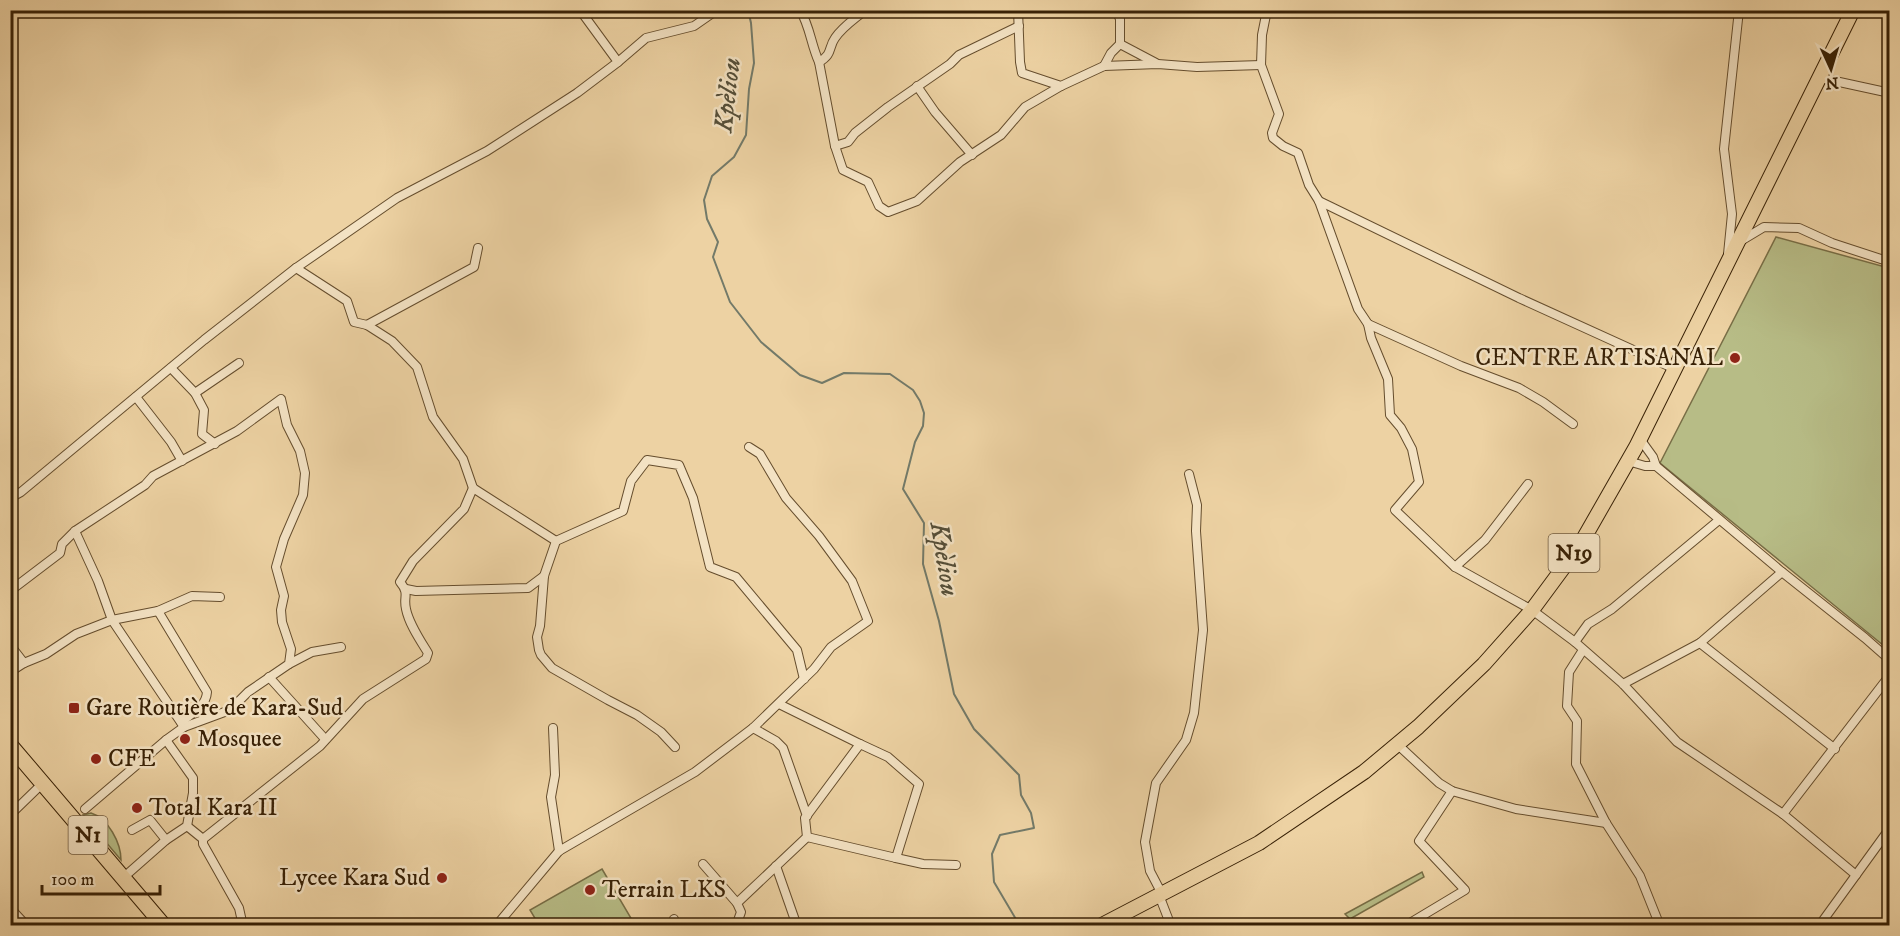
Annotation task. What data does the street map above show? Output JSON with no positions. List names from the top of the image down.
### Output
{
  "streets": {
    "highway": ["N1"],
    "main road": ["N19"]
  },
  "water": ["Kpèliou"],
  "places": {
    "other": [
      "CENTRE ARTISANAL",
      "Mosquee",
      "CFE",
      "Total Kara II",
      "Lycee Kara Sud",
      "Terrain LKS"
    ],
    "transit": ["Gare Routière de Kara-Sud"]
  },
  "scale_bar": "100 m",
  "north": "bottom"
}
